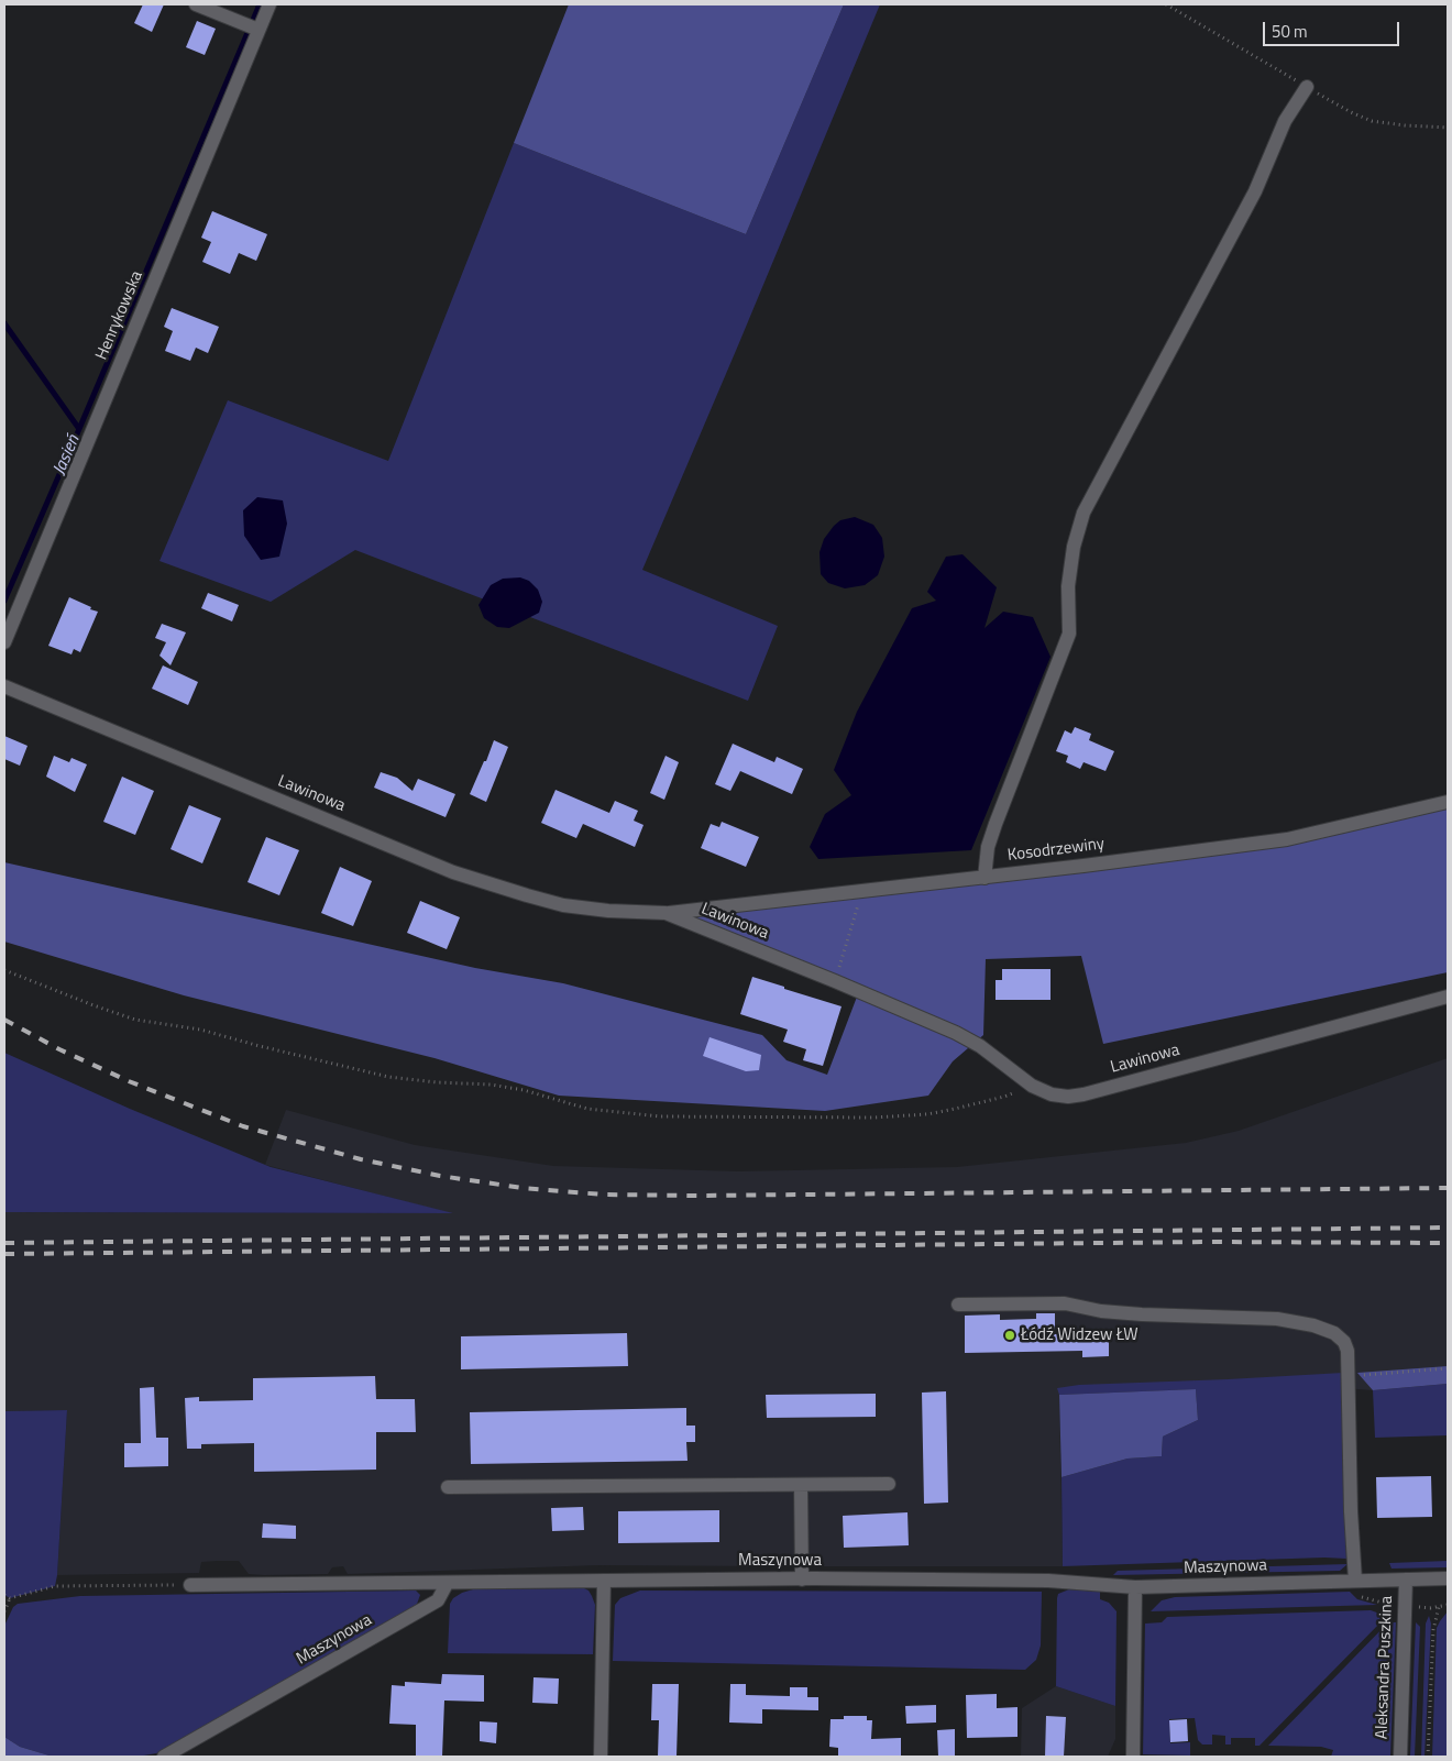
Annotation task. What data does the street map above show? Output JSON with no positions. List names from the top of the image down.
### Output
{
  "streets": {
    "street": [
      "Henrykowska",
      "Lawinowa",
      "Kosodrzewiny",
      "Maszynowa",
      "Aleksandra Puszkina"
    ]
  },
  "crossings": [
    ["Lawinowa", "Kosodrzewiny"],
    ["Maszynowa", "Aleksandra Puszkina"]
  ],
  "water": ["Jasień"],
  "places": ["Łódź Widzew ŁW"],
  "scale_bar": "50 m"
}
